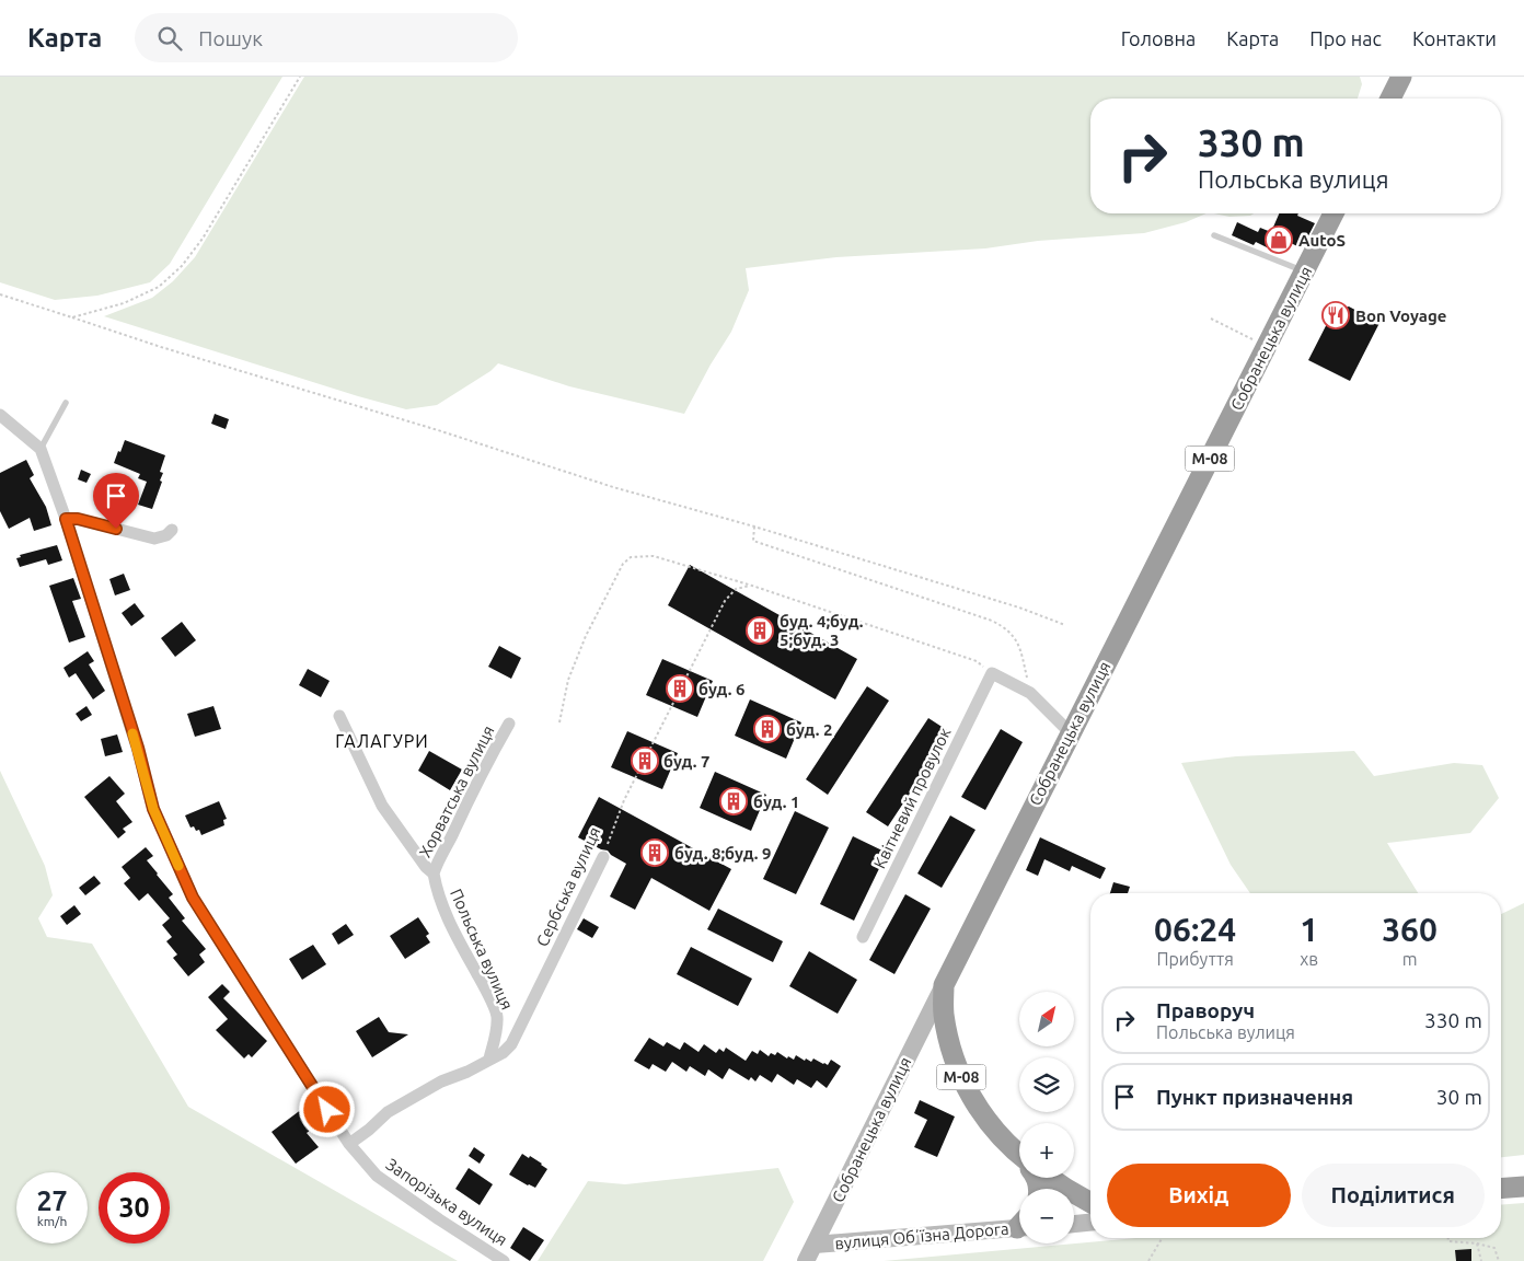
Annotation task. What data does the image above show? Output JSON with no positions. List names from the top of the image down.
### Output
{
  "streets": {
    "highway": ["Собранецька вулиця", "М-08"],
    "main road": ["вулиця Обʼїзна Дорога"],
    "street": [
      "Хорватська вулиця",
      "Квітневий провулок",
      "Сербська вулиця",
      "Польська вулиця",
      "Запорізька вулиця"
    ]
  },
  "crossings": [
    ["Собранецька вулиця", "М-08"],
    ["Собранецька вулиця", "вулиця Обʼїзна Дорога"],
    ["Хорватська вулиця", "Польська вулиця"],
    ["Сербська вулиця", "Польська вулиця"],
    ["Сербська вулиця", "Запорізька вулиця"]
  ],
  "districts": ["ГАЛАГУРИ"],
  "places": {
    "shop": ["AutoS"],
    "restaurant": ["Bon Voyage"],
    "building": [
      "буд. 4;буд. 5;буд. 3",
      "буд. 6",
      "буд. 2",
      "буд. 7",
      "буд. 1",
      "буд. 8;буд. 9"
    ]
  },
  "north": "top right",
  "page": {
    "header": "Карта",
    "search": "Пошук",
    "nav": [
      "Головна",
      "Карта",
      "Про нас",
      "Контакти"
    ],
    "turn": ["330 m", "Польська вулиця"],
    "eta": [
      "06:24",
      "Прибуття",
      "1",
      "хв",
      "360",
      "m"
    ],
    "list": [
      {
        "name": "Праворуч",
        "note": "Польська вулиця",
        "value": "330 m"
      },
      {
        "name": "Пункт призначення",
        "value": "30 m"
      }
    ],
    "map_buttons": ["+", "−"],
    "buttons": ["Вихід", "Поділитися"],
    "speed": "27 km/h",
    "limit": "30"
  }
}
